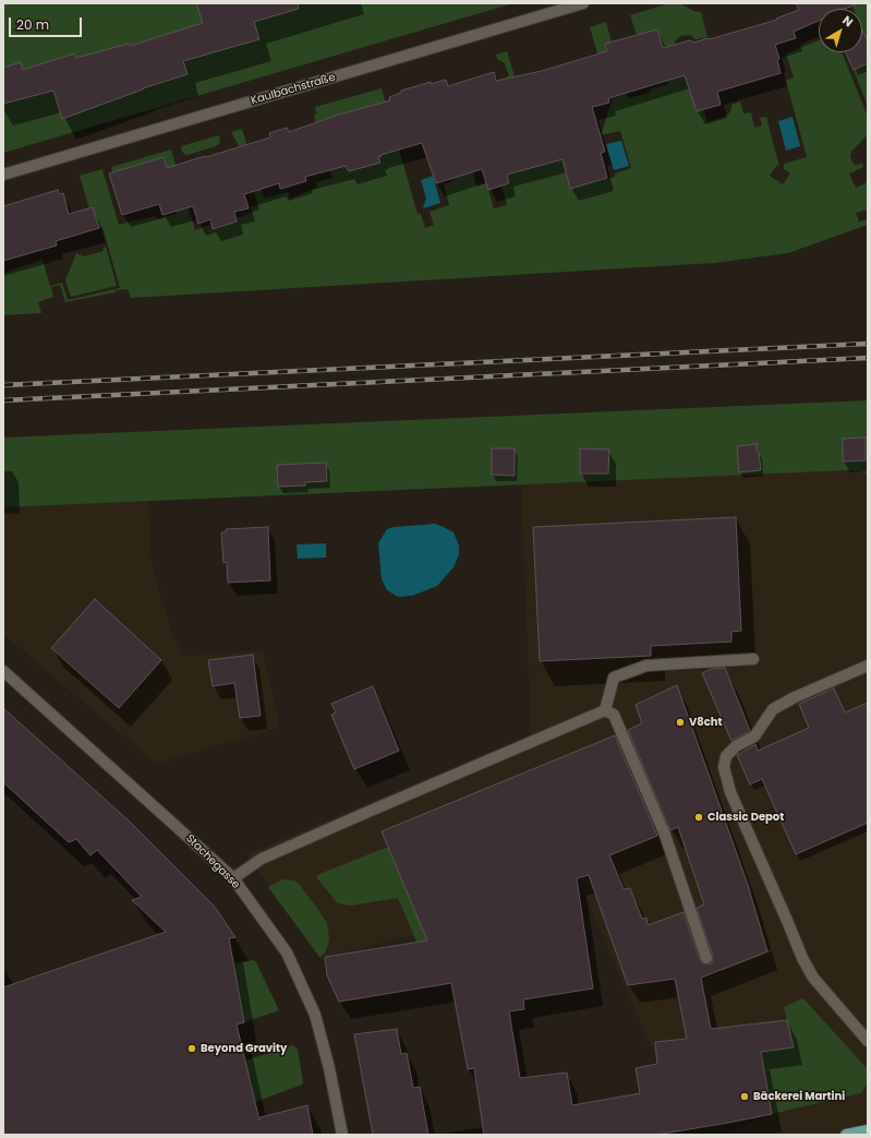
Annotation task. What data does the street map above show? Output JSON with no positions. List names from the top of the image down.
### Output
{
  "streets": {
    "street": ["Kaulbachstraße", "Stachegasse"]
  },
  "places": [
    "V8cht",
    "Classic Depot",
    "Beyond Gravity",
    "Bäckerei Martini"
  ],
  "scale_bar": "20 m",
  "north": "top right"
}
